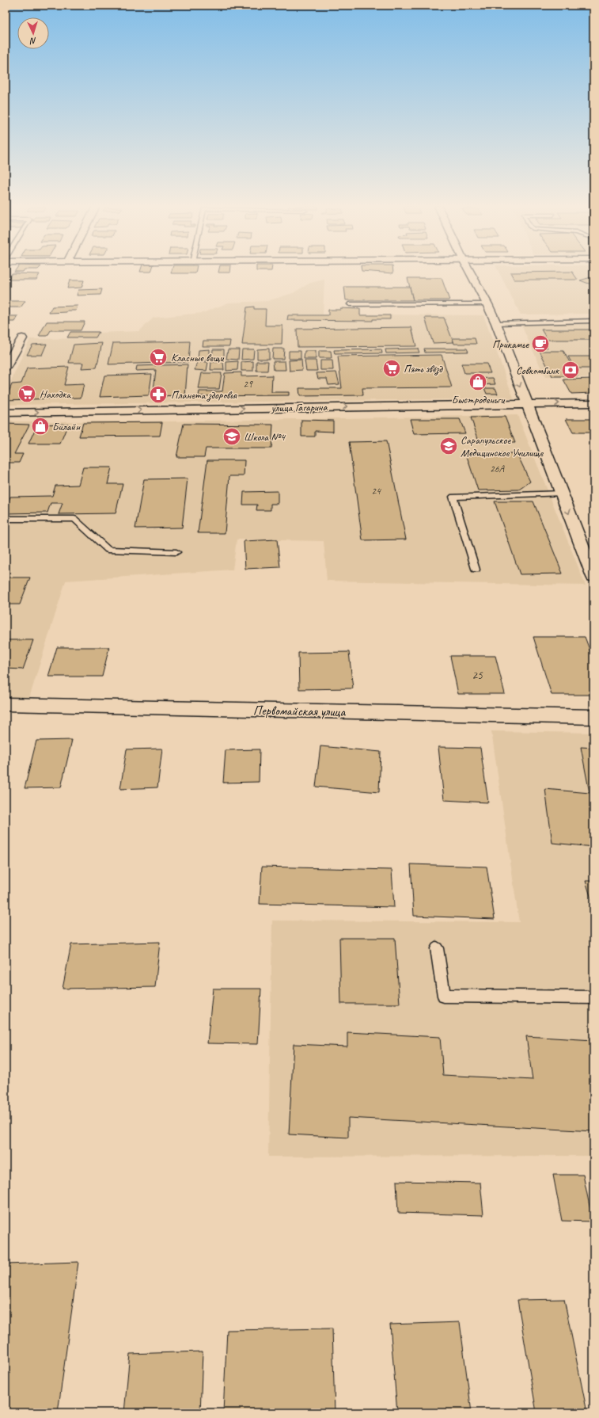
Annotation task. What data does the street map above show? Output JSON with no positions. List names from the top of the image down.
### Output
{
  "streets": {
    "street": ["улица Гагарина", "Первомайская улица"]
  },
  "one_way": ["улица Гагарина"],
  "places": {
    "cafe": ["Прикамье"],
    "supermarket": ["Класные вещи", "Пять звёзд", "Находка"],
    "bank": ["Совкомбанк"],
    "shop": ["Быстроденьги", "Билайн"],
    "pharmacy": ["Планета здоровья"],
    "school or university": ["Школа №4", "Сарапульское Медицинское Училище"]
  },
  "house_numbers": [
    "29",
    "26А",
    "24",
    "25"
  ],
  "north": "bottom"
}
